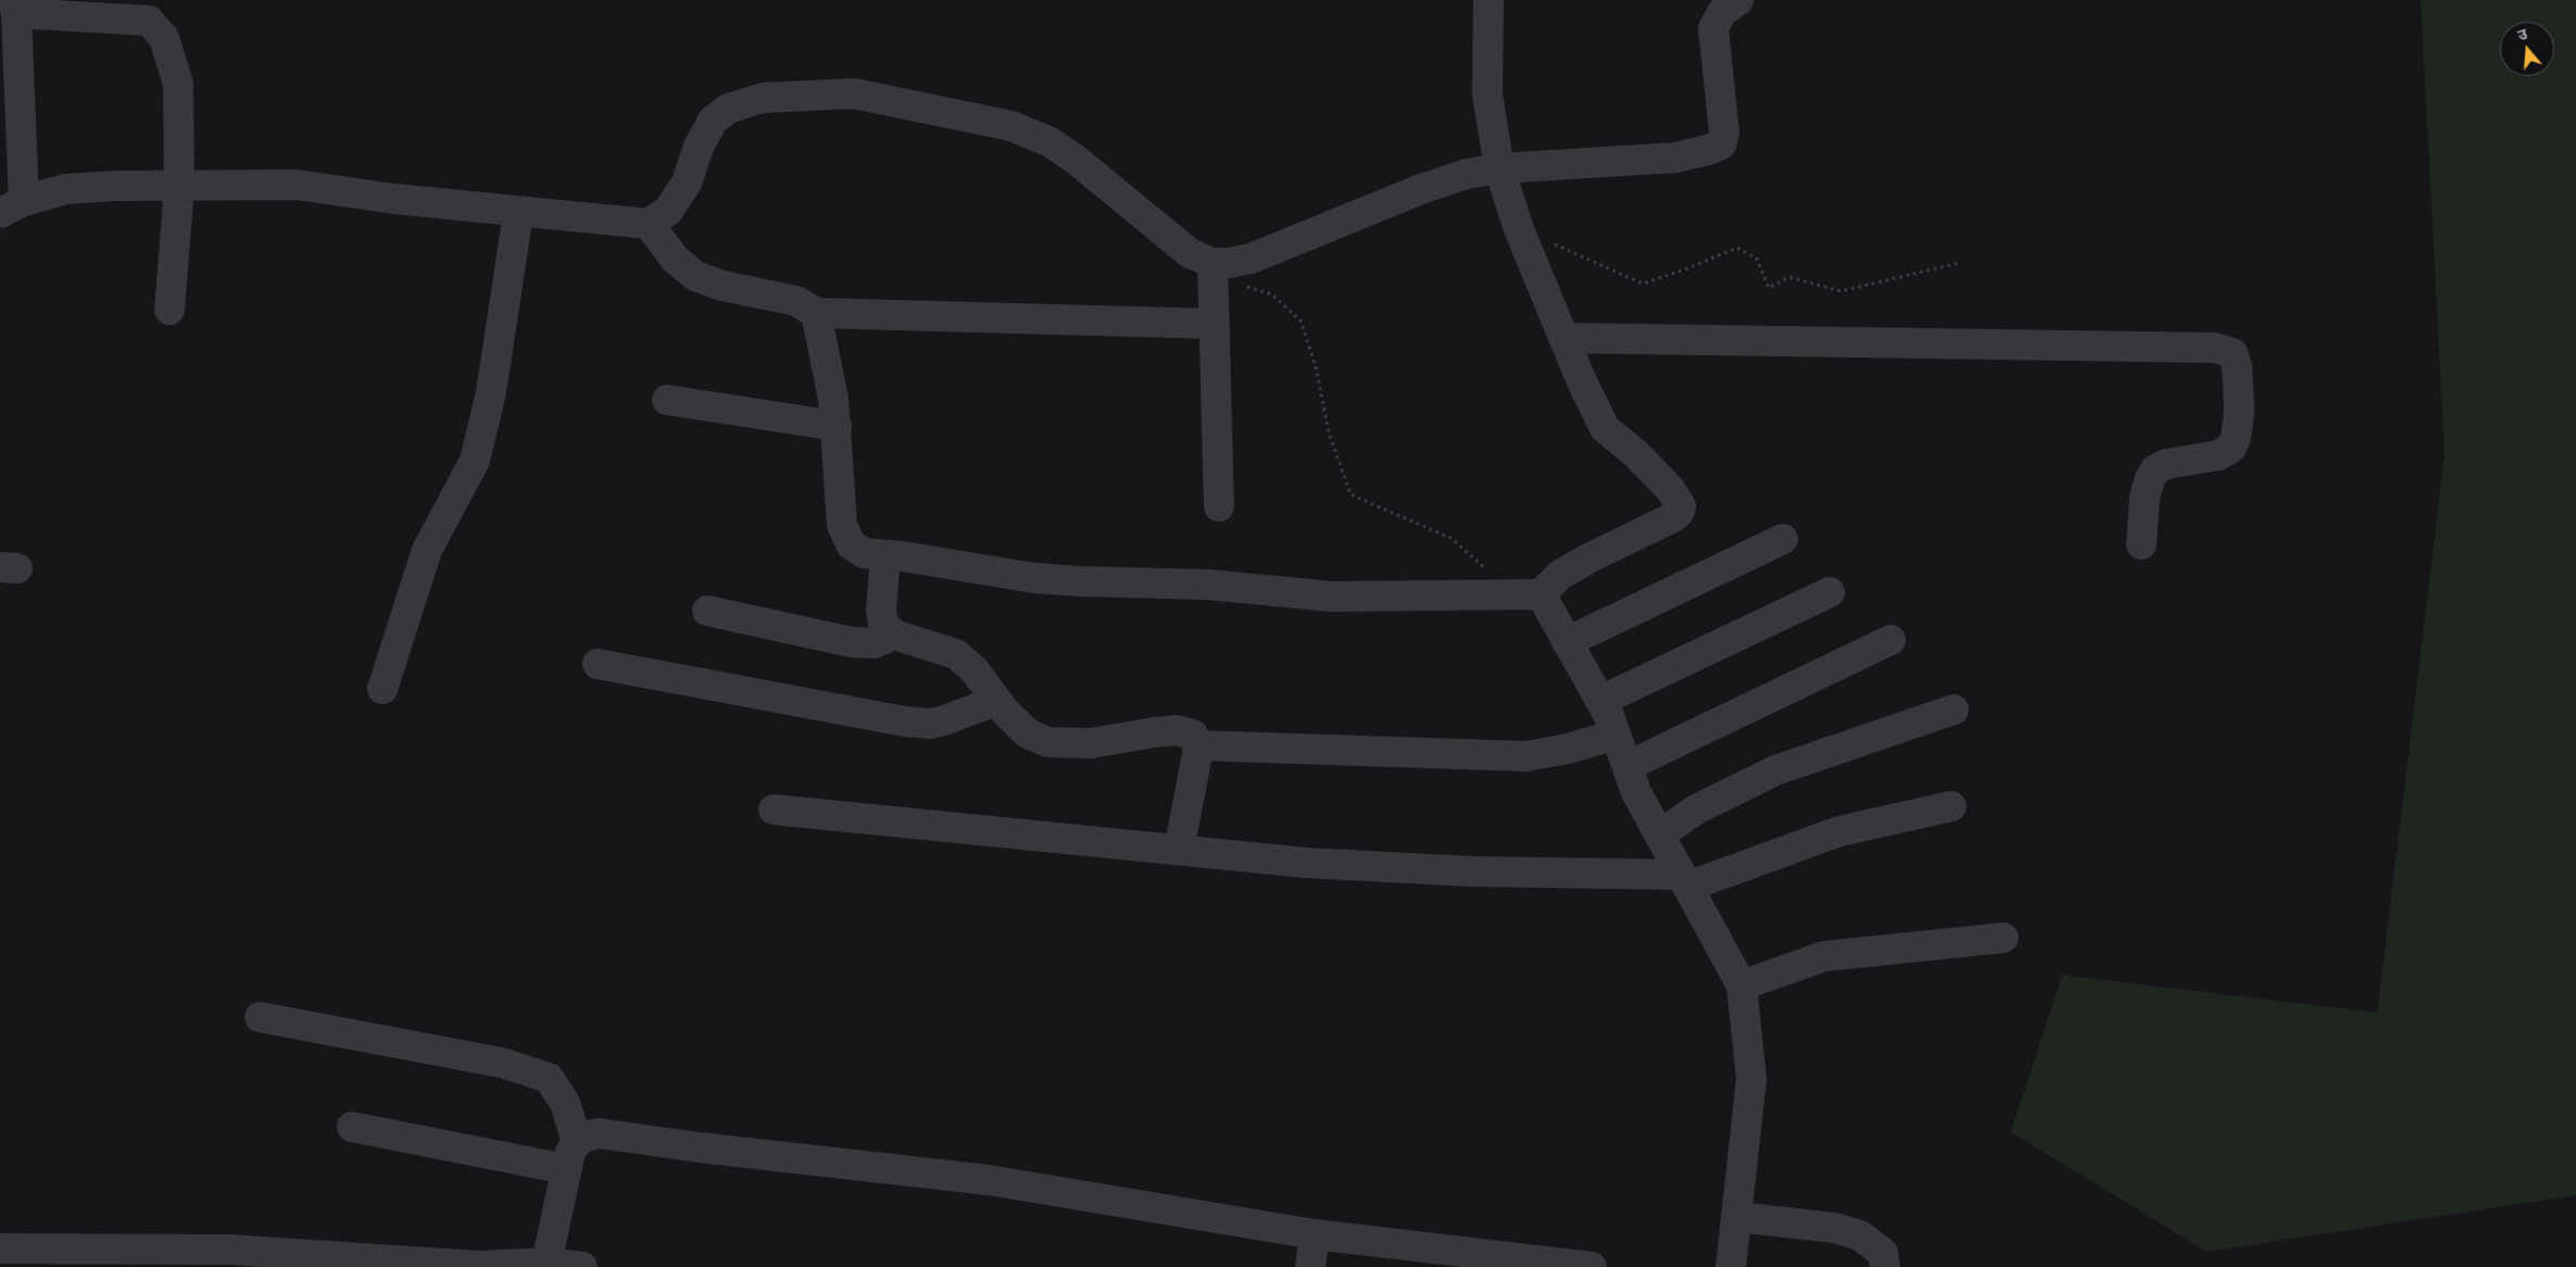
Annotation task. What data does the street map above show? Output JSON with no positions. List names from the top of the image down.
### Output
{
  "north": "top"
}
